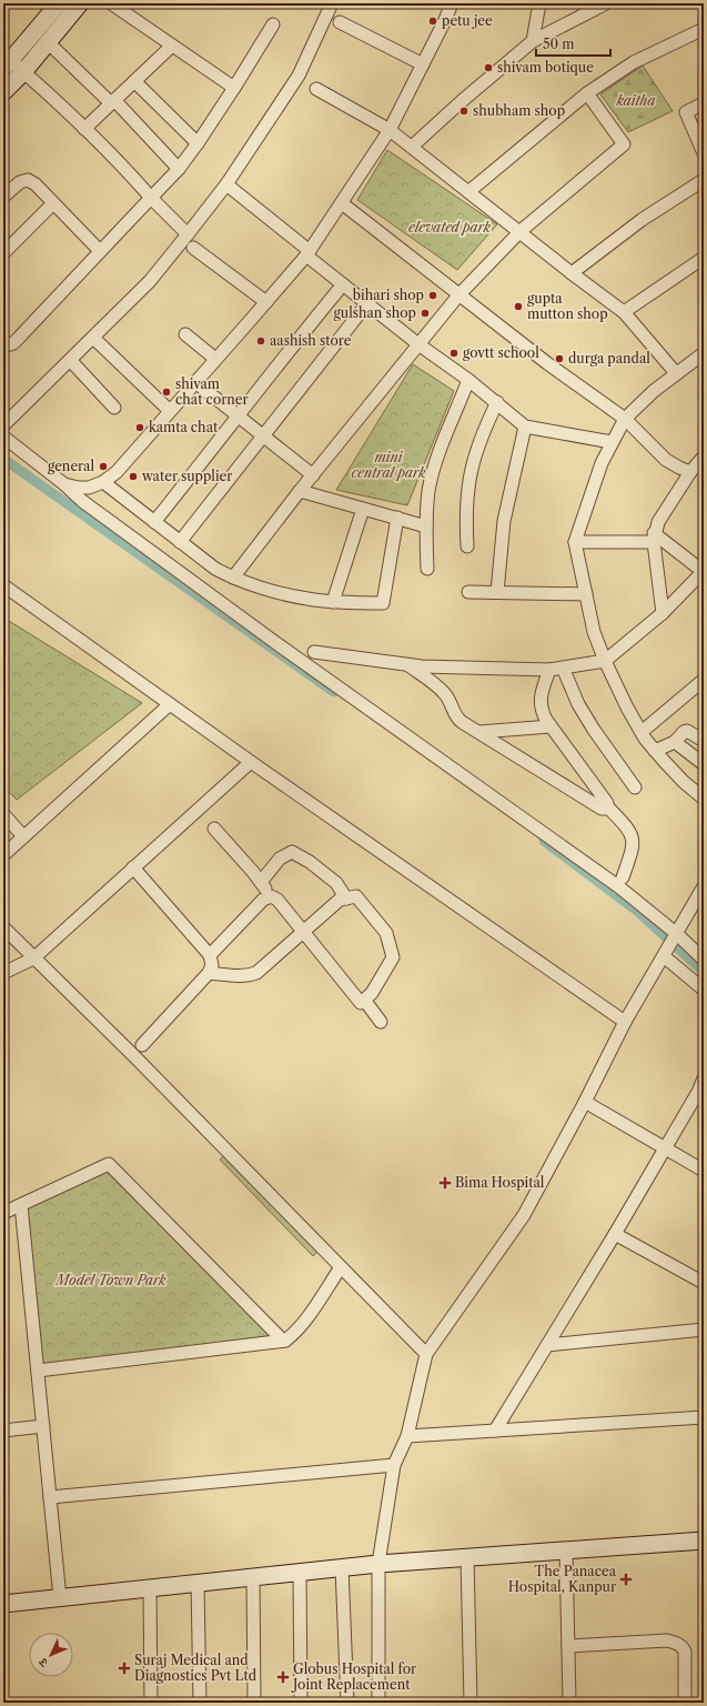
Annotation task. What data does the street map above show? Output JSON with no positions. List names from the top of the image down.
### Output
{
  "parks": [
    "kaitha",
    "elevated park",
    "mini central park",
    "Model Town Park"
  ],
  "places": {
    "other": [
      "petu jee",
      "shivam botique",
      "shubham shop",
      "bihari shop",
      "gupta mutton shop",
      "gulshan shop",
      "aashish store",
      "govtt school",
      "durga pandal",
      "shivam chat corner",
      "kamta chat",
      "general",
      "water supplier"
    ],
    "health": [
      "Bima Hospital",
      "The Panacea Hospital, Kanpur",
      "Suraj Medical and Diagnostics Pvt Ltd",
      "Globus Hospital for Joint Replacement"
    ]
  },
  "scale_bar": "50 m",
  "north": "bottom left"
}
